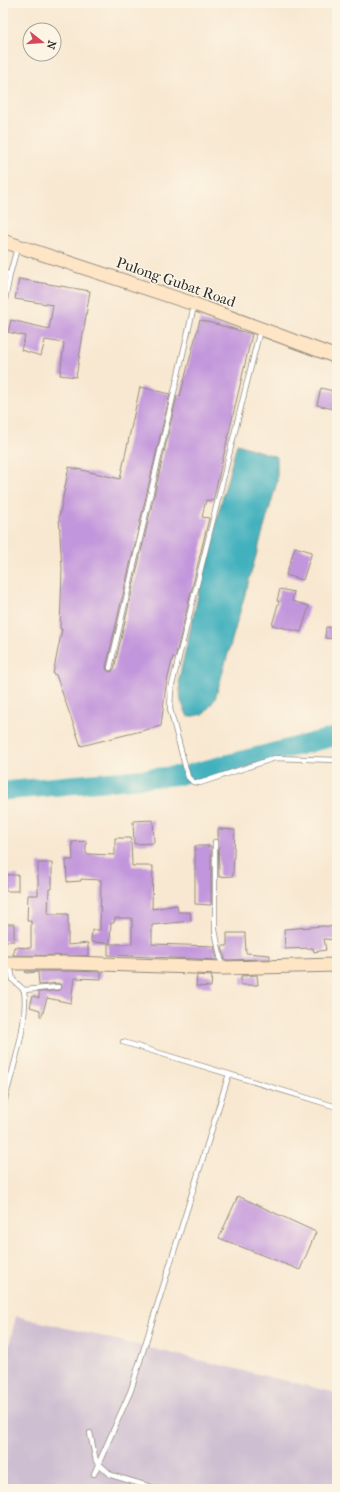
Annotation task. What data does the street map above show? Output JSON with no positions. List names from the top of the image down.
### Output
{
  "streets": {
    "main road": ["Pulong Gubat Road"]
  },
  "north": "right"
}
